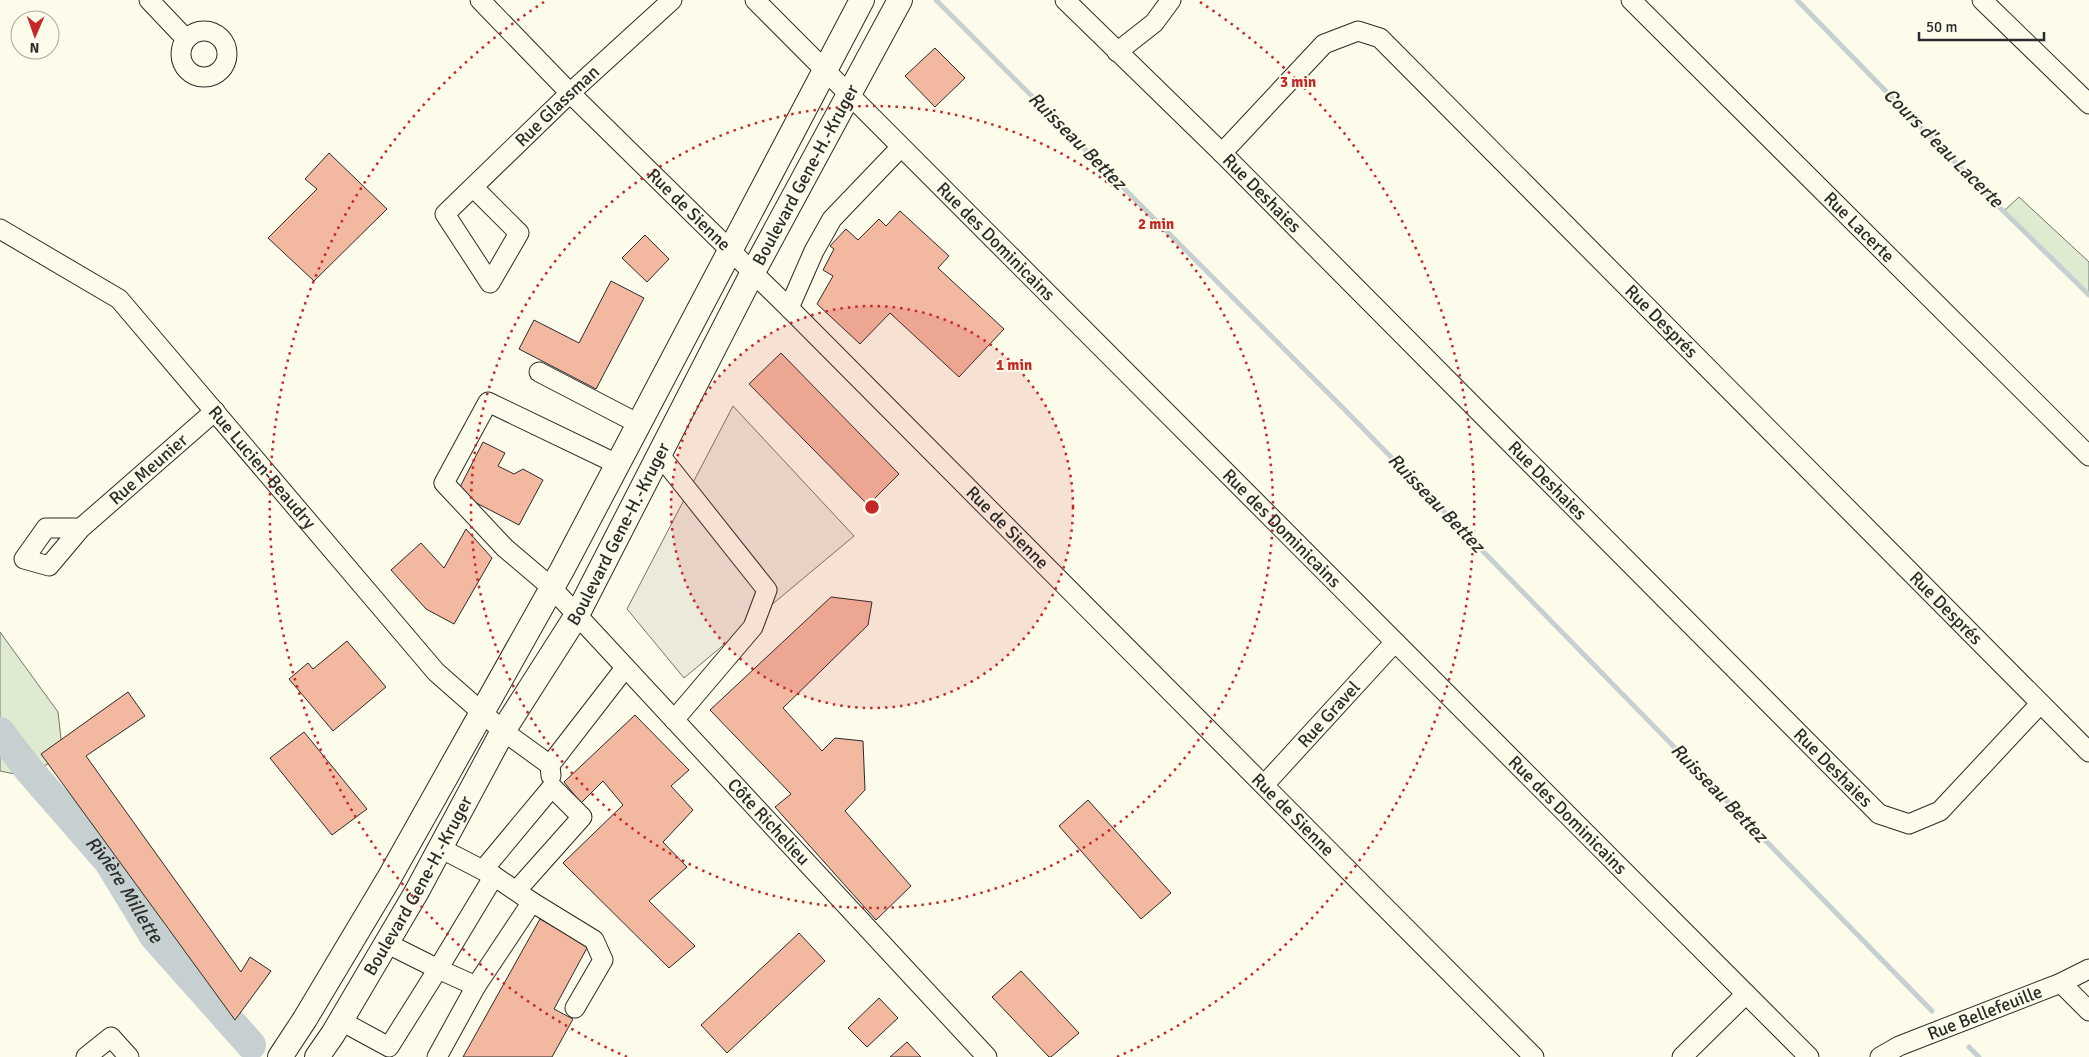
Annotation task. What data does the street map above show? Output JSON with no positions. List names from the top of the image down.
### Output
{
  "streets": {
    "main road": ["Boulevard Gene-H.-Kruger"],
    "street": [
      "Rue Glassman",
      "Rue Deshaies",
      "Rue de Sienne",
      "Rue Lacerte",
      "Rue des Dominicains",
      "Rue Després",
      "Rue Lucien-Beaudry",
      "Rue Meunier",
      "Rue Gravel",
      "Côte Richelieu",
      "Rue Bellefeuille"
    ]
  },
  "crossings": [
    ["Rue Glassman", "Rue de Sienne"],
    ["Boulevard Gene-H.-Kruger", "Rue de Sienne"],
    ["Boulevard Gene-H.-Kruger", "Rue des Dominicains"],
    ["Boulevard Gene-H.-Kruger", "Rue Lucien-Beaudry"],
    ["Boulevard Gene-H.-Kruger", "Côte Richelieu"],
    ["Rue Deshaies", "Rue Després"],
    ["Rue de Sienne", "Rue Gravel"],
    ["Rue des Dominicains", "Rue Gravel"],
    ["Rue Lucien-Beaudry", "Rue Meunier"]
  ],
  "water": ["Ruisseau Bettez", "Cours d'eau Lacerte", "Rivière Millette"],
  "scale_bar": "50 m",
  "north": "bottom",
  "rings": ["3 min", "2 min", "1 min"]
}
